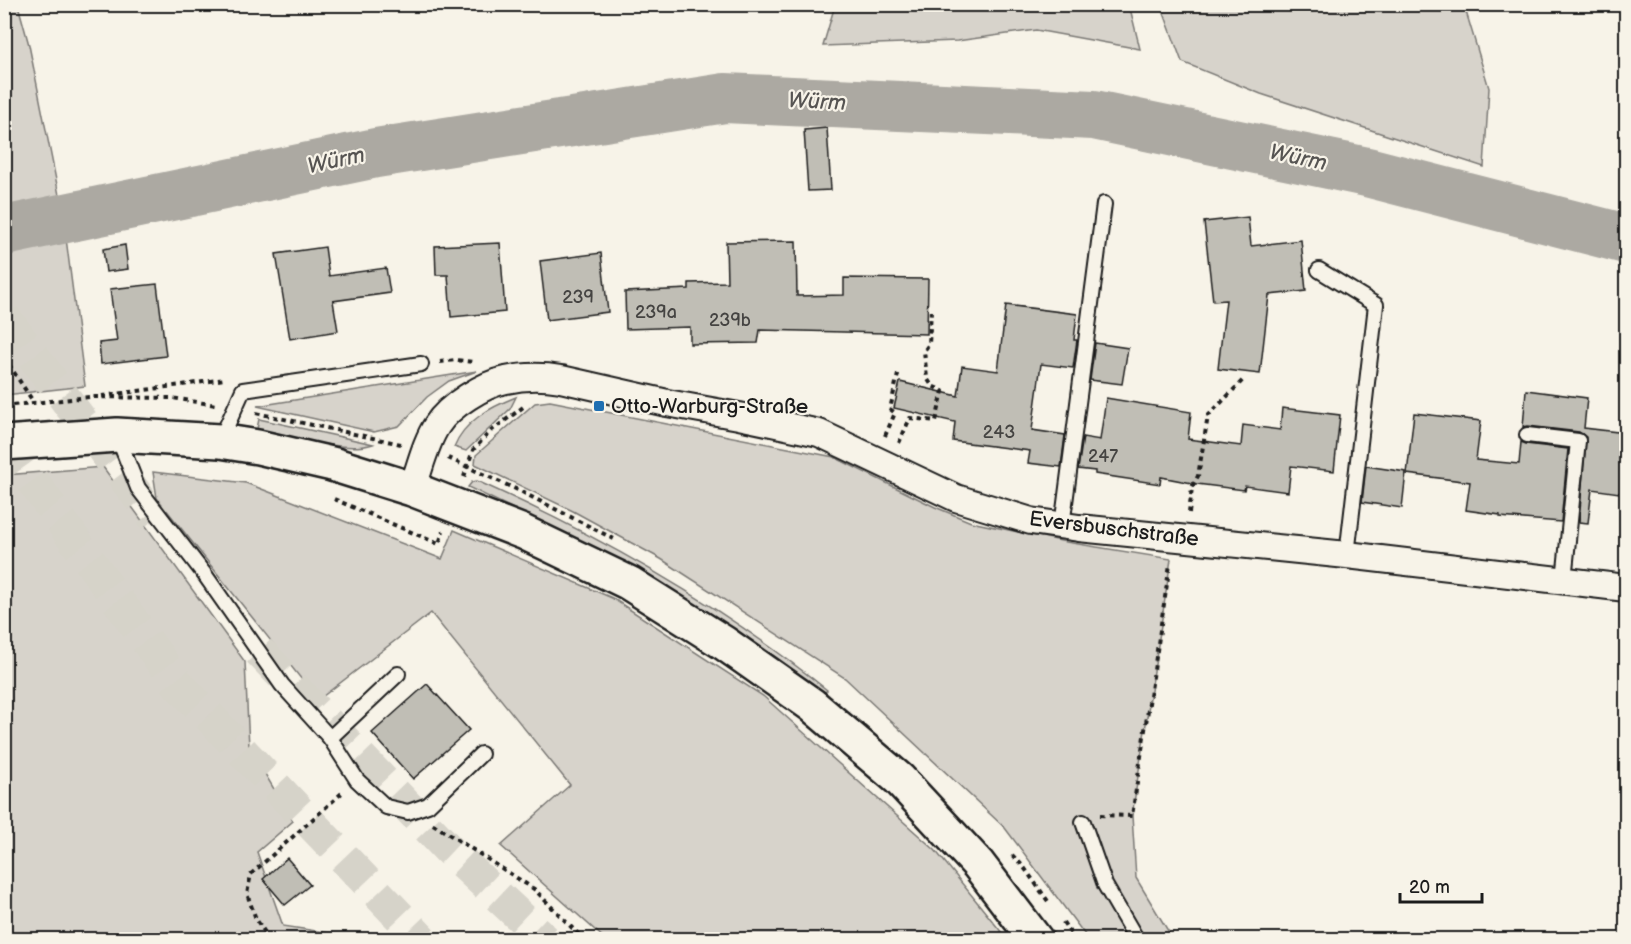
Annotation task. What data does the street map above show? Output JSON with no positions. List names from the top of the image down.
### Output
{
  "streets": {
    "street": ["Eversbuschstraße"]
  },
  "water": ["Würm"],
  "places": {
    "transit": ["Otto-Warburg-Straße"]
  },
  "house_numbers": [
    "239",
    "239a",
    "239b",
    "243",
    "247"
  ],
  "scale_bar": "20 m"
}
